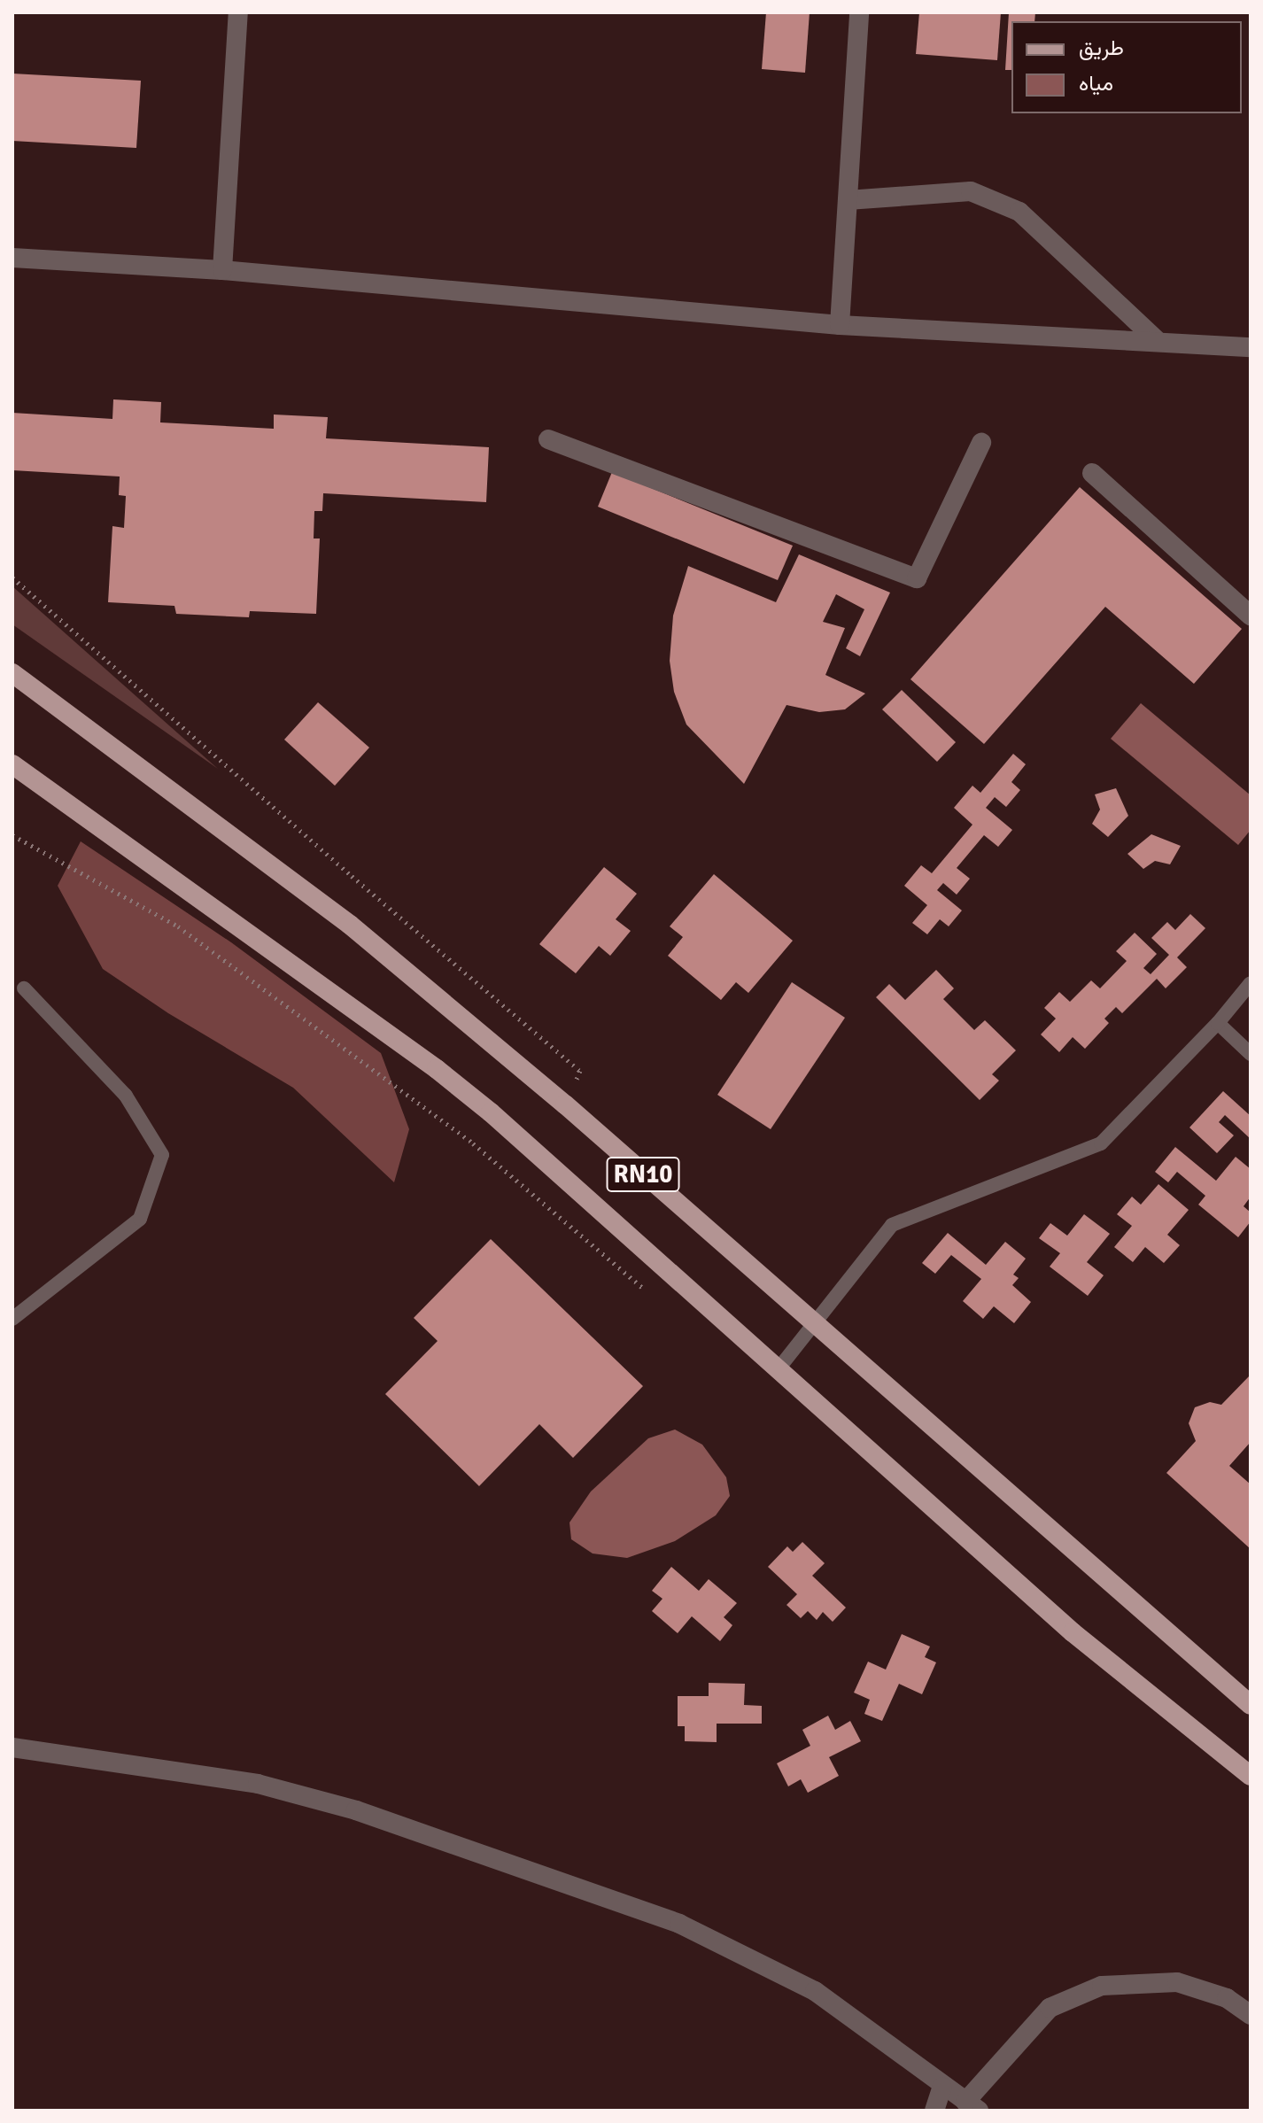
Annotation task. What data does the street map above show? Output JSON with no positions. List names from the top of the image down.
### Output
{
  "streets": {
    "main road": ["RN10"]
  },
  "legend": ["طريق", "مياه"]
}
